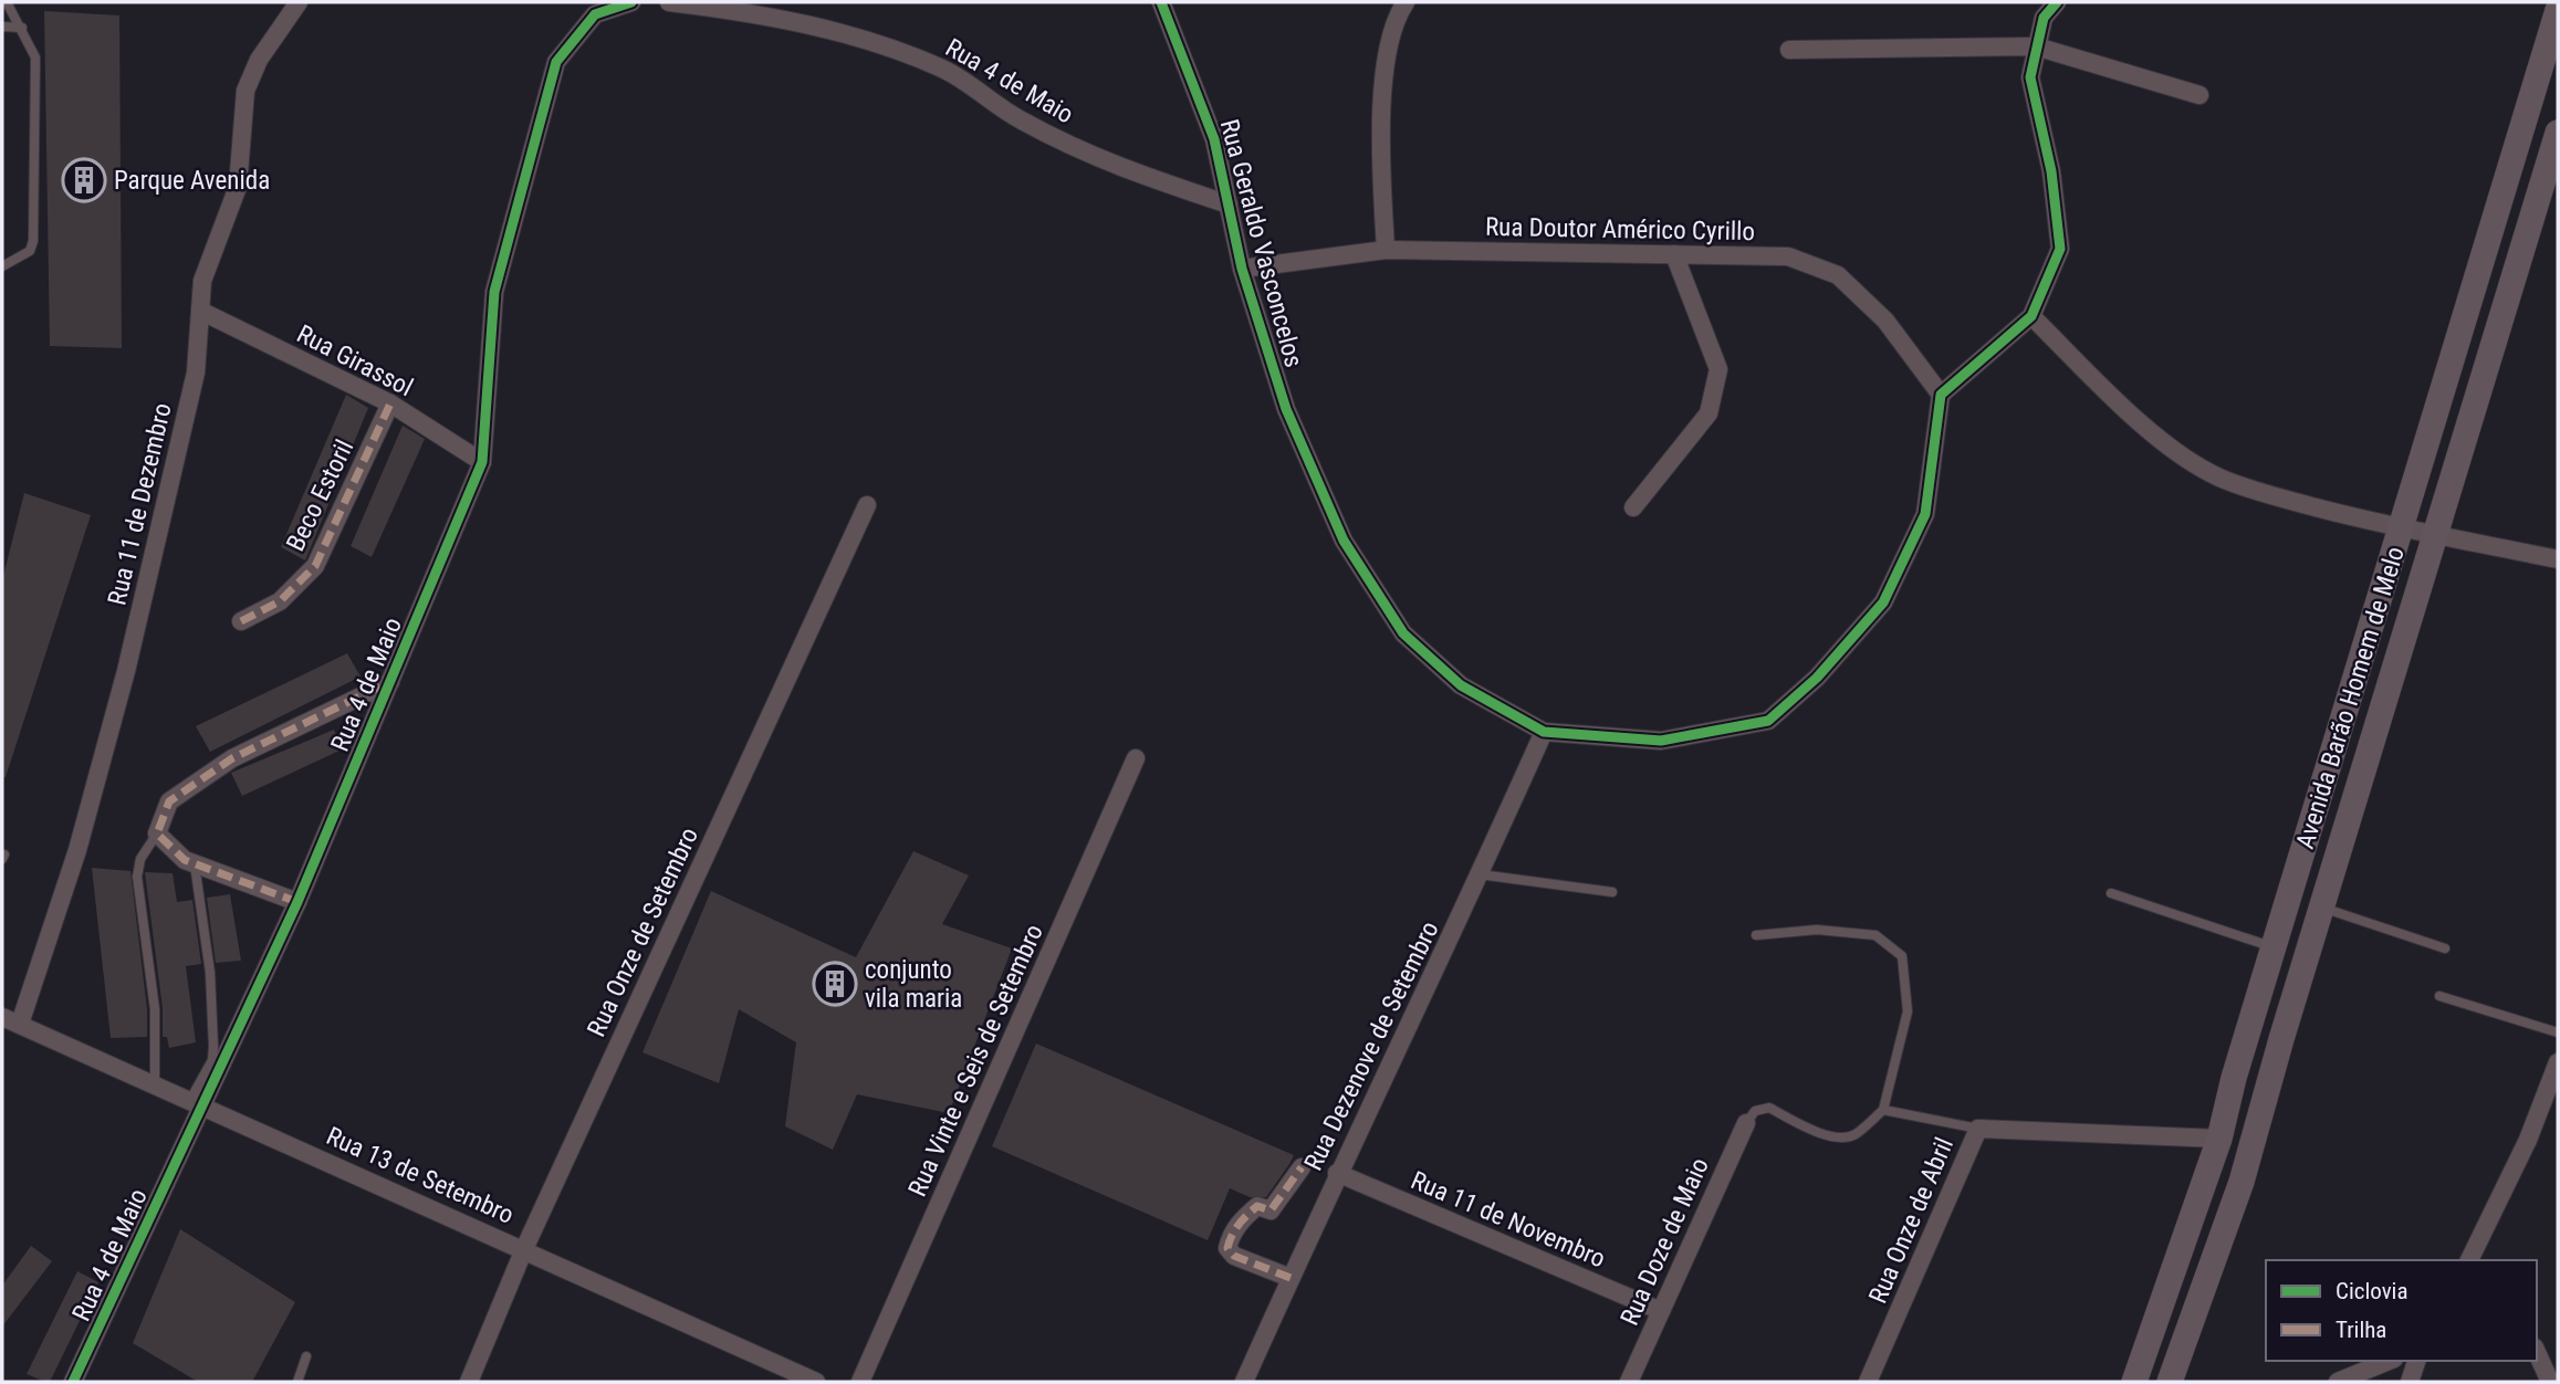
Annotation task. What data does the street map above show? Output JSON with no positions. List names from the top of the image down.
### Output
{
  "streets": {
    "main road": ["Avenida Barão Homem de Melo"],
    "street": [
      "Rua 4 de Maio",
      "Rua Doutor Américo Cyrillo",
      "Rua Geraldo Vasconcelos",
      "Rua Girassol",
      "Beco Estoril",
      "Rua 11 de Dezembro",
      "Rua Onze de Setembro",
      "Rua Dezenove de Setembro",
      "Rua Vinte e Seis de Setembro",
      "Rua 13 de Setembro",
      "Rua 11 de Novembro",
      "Rua Onze de Abril",
      "Rua Doze de Maio"
    ]
  },
  "crossings": [
    ["Rua 4 de Maio", "Rua Geraldo Vasconcelos"],
    ["Rua 4 de Maio", "Rua Girassol"],
    ["Rua 4 de Maio", "Rua 13 de Setembro"],
    ["Rua Doutor Américo Cyrillo", "Rua Geraldo Vasconcelos"],
    ["Rua Geraldo Vasconcelos", "Rua Dezenove de Setembro"],
    ["Rua Girassol", "Beco Estoril"],
    ["Rua Girassol", "Rua 11 de Dezembro"],
    ["Rua 11 de Dezembro", "Rua 13 de Setembro"],
    ["Avenida Barão Homem de Melo", "Rua Onze de Abril"],
    ["Rua Onze de Setembro", "Rua 13 de Setembro"],
    ["Rua Dezenove de Setembro", "Rua 11 de Novembro"],
    ["Rua 11 de Novembro", "Rua Doze de Maio"]
  ],
  "places": {
    "building": ["Parque Avenida", "conjunto vila maria"]
  },
  "legend": ["Ciclovia", "Trilha"]
}
